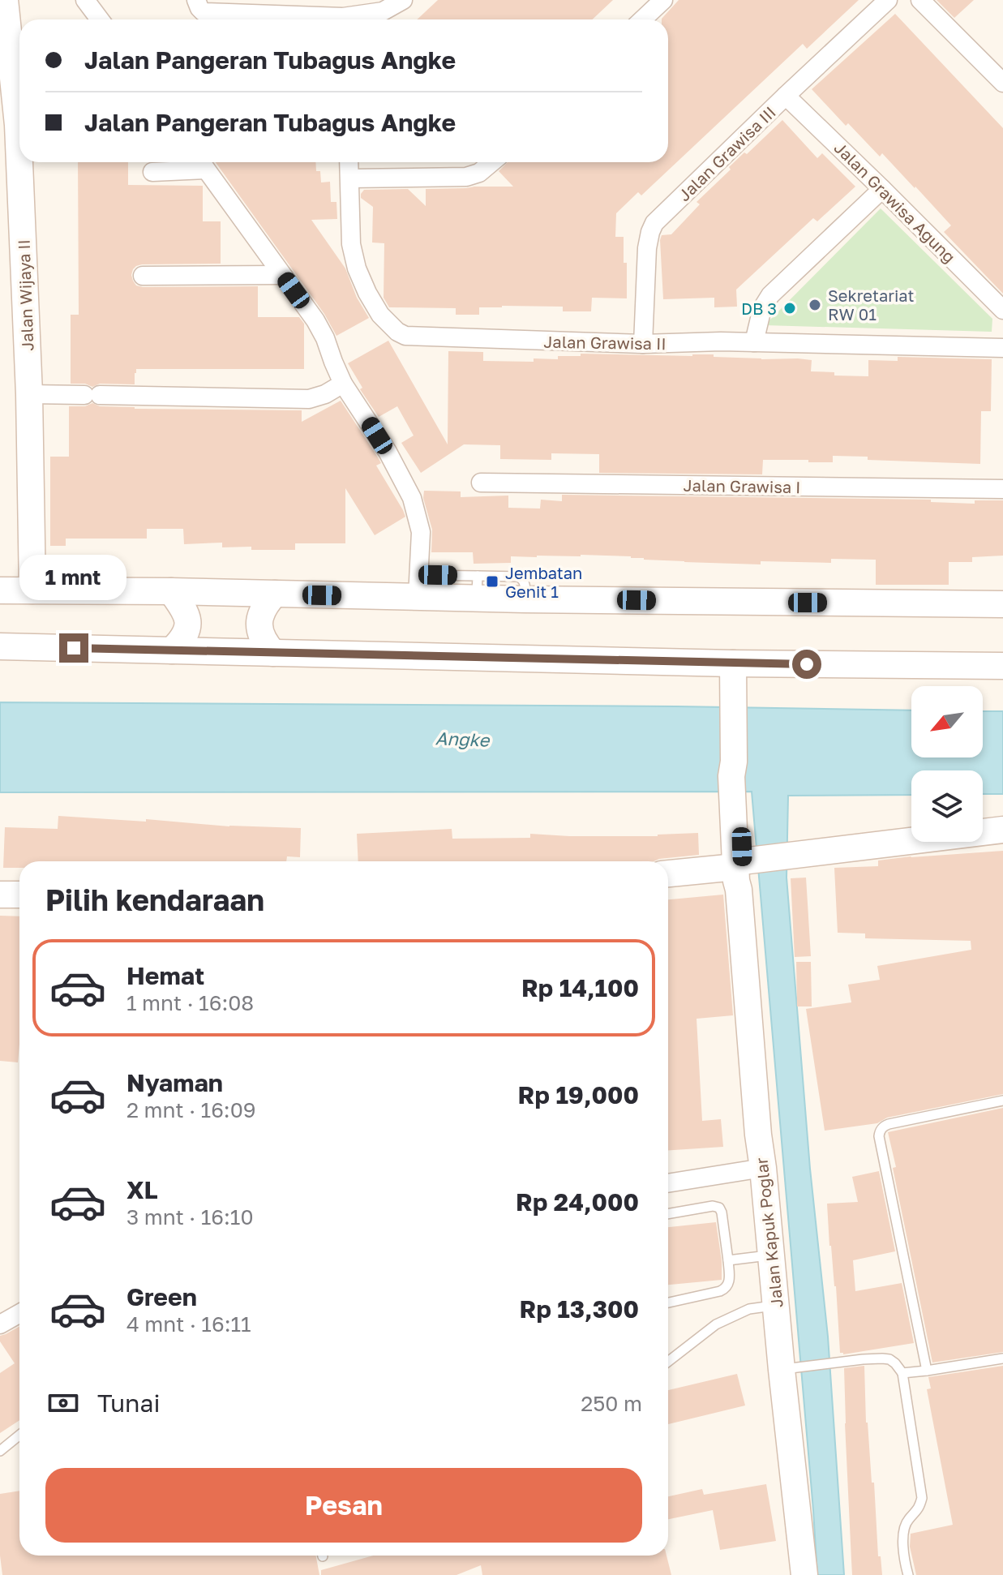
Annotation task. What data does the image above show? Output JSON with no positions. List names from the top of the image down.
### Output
{
  "streets": {
    "main road": ["Jalan Wijaya II", "Jalan Kapuk Poglar"],
    "street": [
      "Jalan Grawisa III",
      "Jalan Grawisa Agung",
      "Jalan Grawisa II",
      "Jalan Grawisa I"
    ]
  },
  "crossings": [
    ["Jalan Grawisa III", "Jalan Grawisa Agung"],
    ["Jalan Grawisa III", "Jalan Grawisa II"]
  ],
  "water": ["Angke"],
  "places": {
    "other": ["Sekretariat RW 01", "DB 3"],
    "transit": ["Jembatan Genit 1"]
  },
  "north": "bottom left",
  "page": {
    "banner": ["Jalan Pangeran Tubagus Angke", "Jalan Pangeran Tubagus Angke"],
    "bubble": "1 mnt",
    "heading": "Pilih kendaraan",
    "list": [
      {
        "name": "Hemat",
        "note": "1 mnt · 16:08",
        "value": "Rp 14,100"
      },
      {
        "name": "Nyaman",
        "note": "2 mnt · 16:09",
        "value": "Rp 19,000"
      },
      {
        "name": "XL",
        "note": "3 mnt · 16:10",
        "value": "Rp 24,000"
      },
      {
        "name": "Green",
        "note": "4 mnt · 16:11",
        "value": "Rp 13,300"
      }
    ],
    "pay": ["Tunai", "250 m"],
    "buttons": "Pesan"
  }
}
